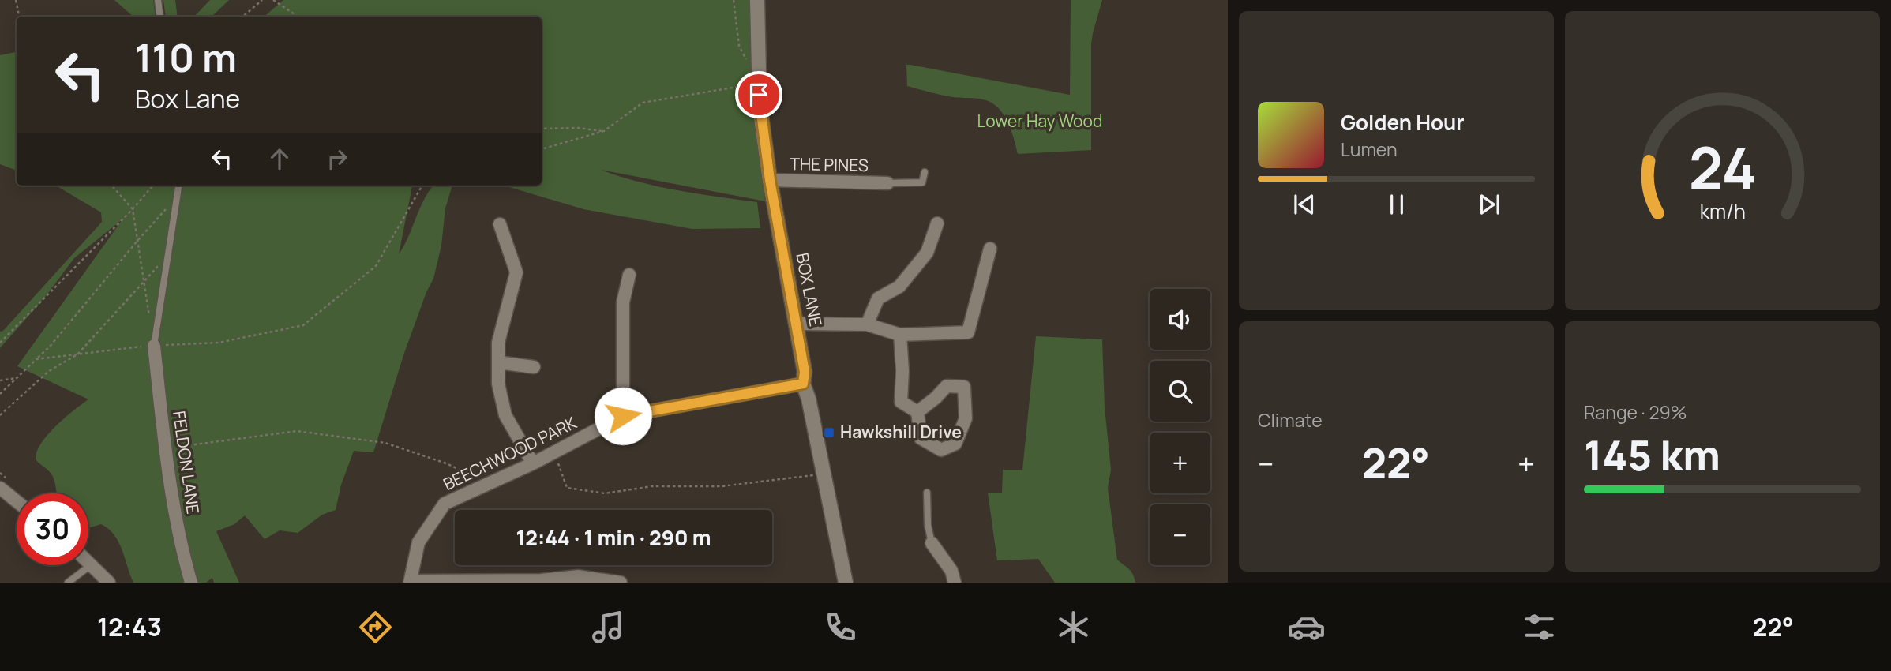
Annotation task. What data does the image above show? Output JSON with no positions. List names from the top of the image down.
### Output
{
  "streets": {
    "main road": ["BOX LANE"],
    "street": ["THE PINES", "BEECHWOOD PARK", "FELDON LANE"]
  },
  "crossings": [
    ["THE PINES", "BOX LANE"],
    ["BOX LANE", "BEECHWOOD PARK"]
  ],
  "parks": ["Lower Hay Wood"],
  "places": {
    "transit": ["Hawkshill Drive"]
  },
  "page": {
    "turn": ["110 m", "Box Lane"],
    "song": ["Golden Hour", "Lumen"],
    "map_buttons": ["+", "−"],
    "tile": [
      "Climate",
      ["Range · 29%", "145 km"]
    ],
    "heat": ["−", "22°", "+"],
    "limit": "30",
    "trip": "12:44 · 1 min · 290 m",
    "tabs": ["12:43", "22°"],
    "gauge": ["24", "km/h"]
  }
}
